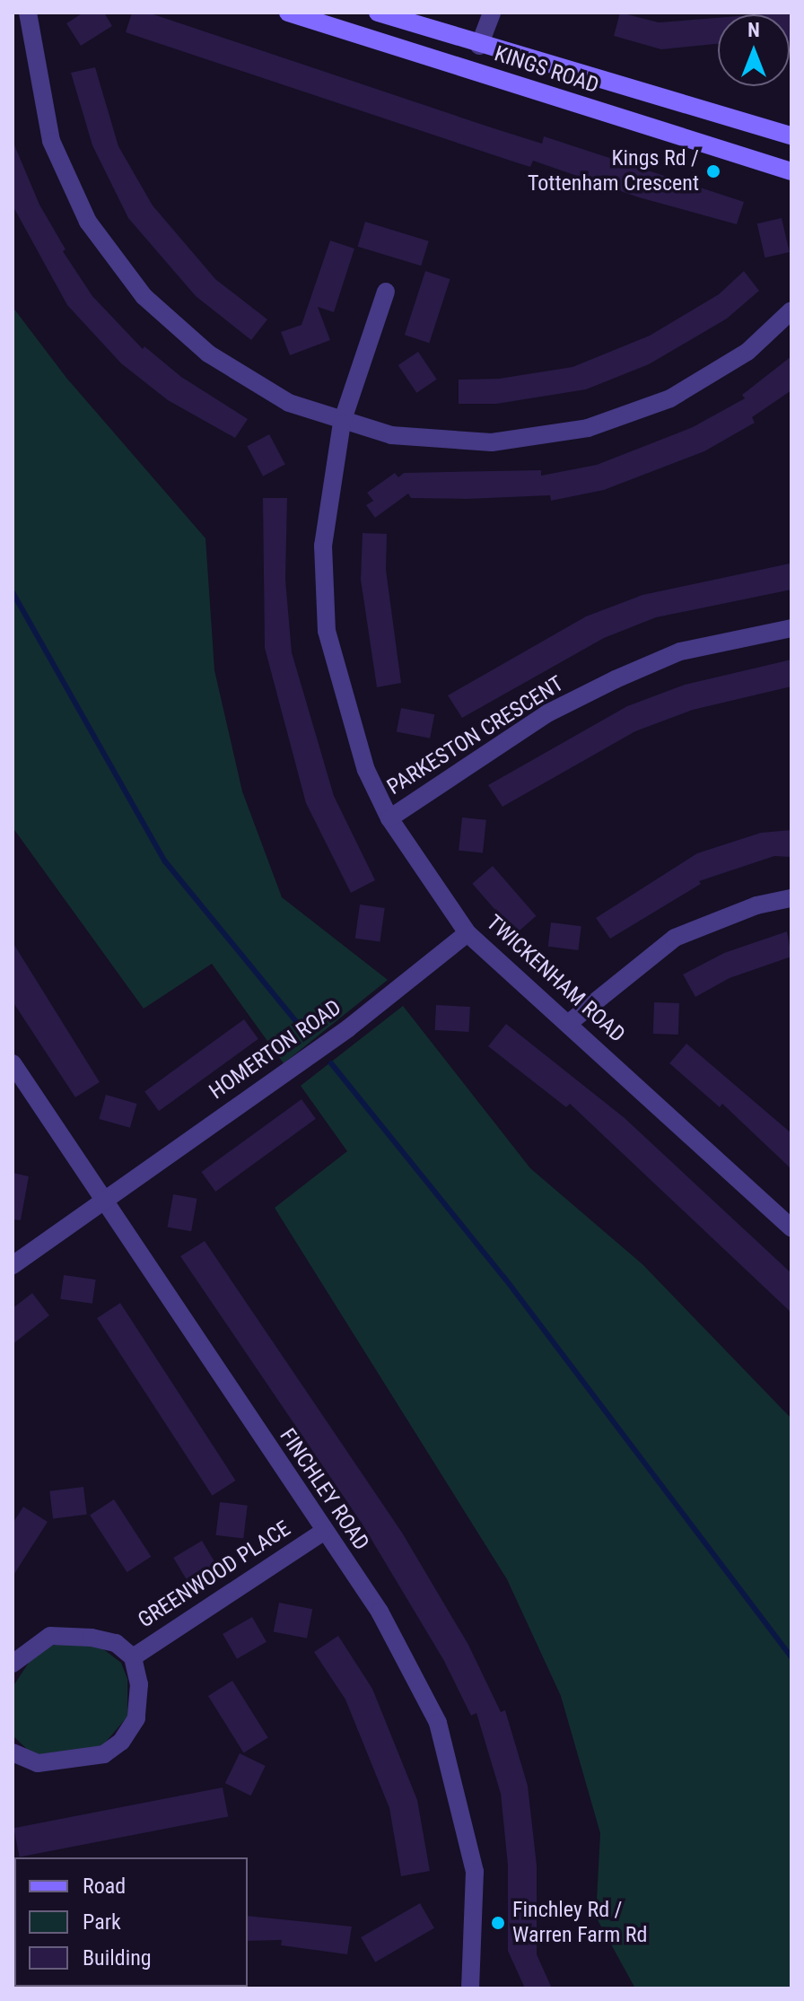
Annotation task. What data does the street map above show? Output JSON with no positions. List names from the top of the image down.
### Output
{
  "streets": {
    "main road": ["KINGS ROAD"],
    "street": [
      "PARKESTON CRESCENT",
      "TWICKENHAM ROAD",
      "HOMERTON ROAD",
      "FINCHLEY ROAD",
      "GREENWOOD PLACE"
    ]
  },
  "crossings": [
    ["PARKESTON CRESCENT", "TWICKENHAM ROAD"],
    ["TWICKENHAM ROAD", "HOMERTON ROAD"],
    ["HOMERTON ROAD", "FINCHLEY ROAD"],
    ["FINCHLEY ROAD", "GREENWOOD PLACE"]
  ],
  "places": ["Kings Rd / Tottenham Crescent", "Finchley Rd / Warren Farm Rd"],
  "legend": ["Road", "Park", "Building"],
  "north": "top"
}
